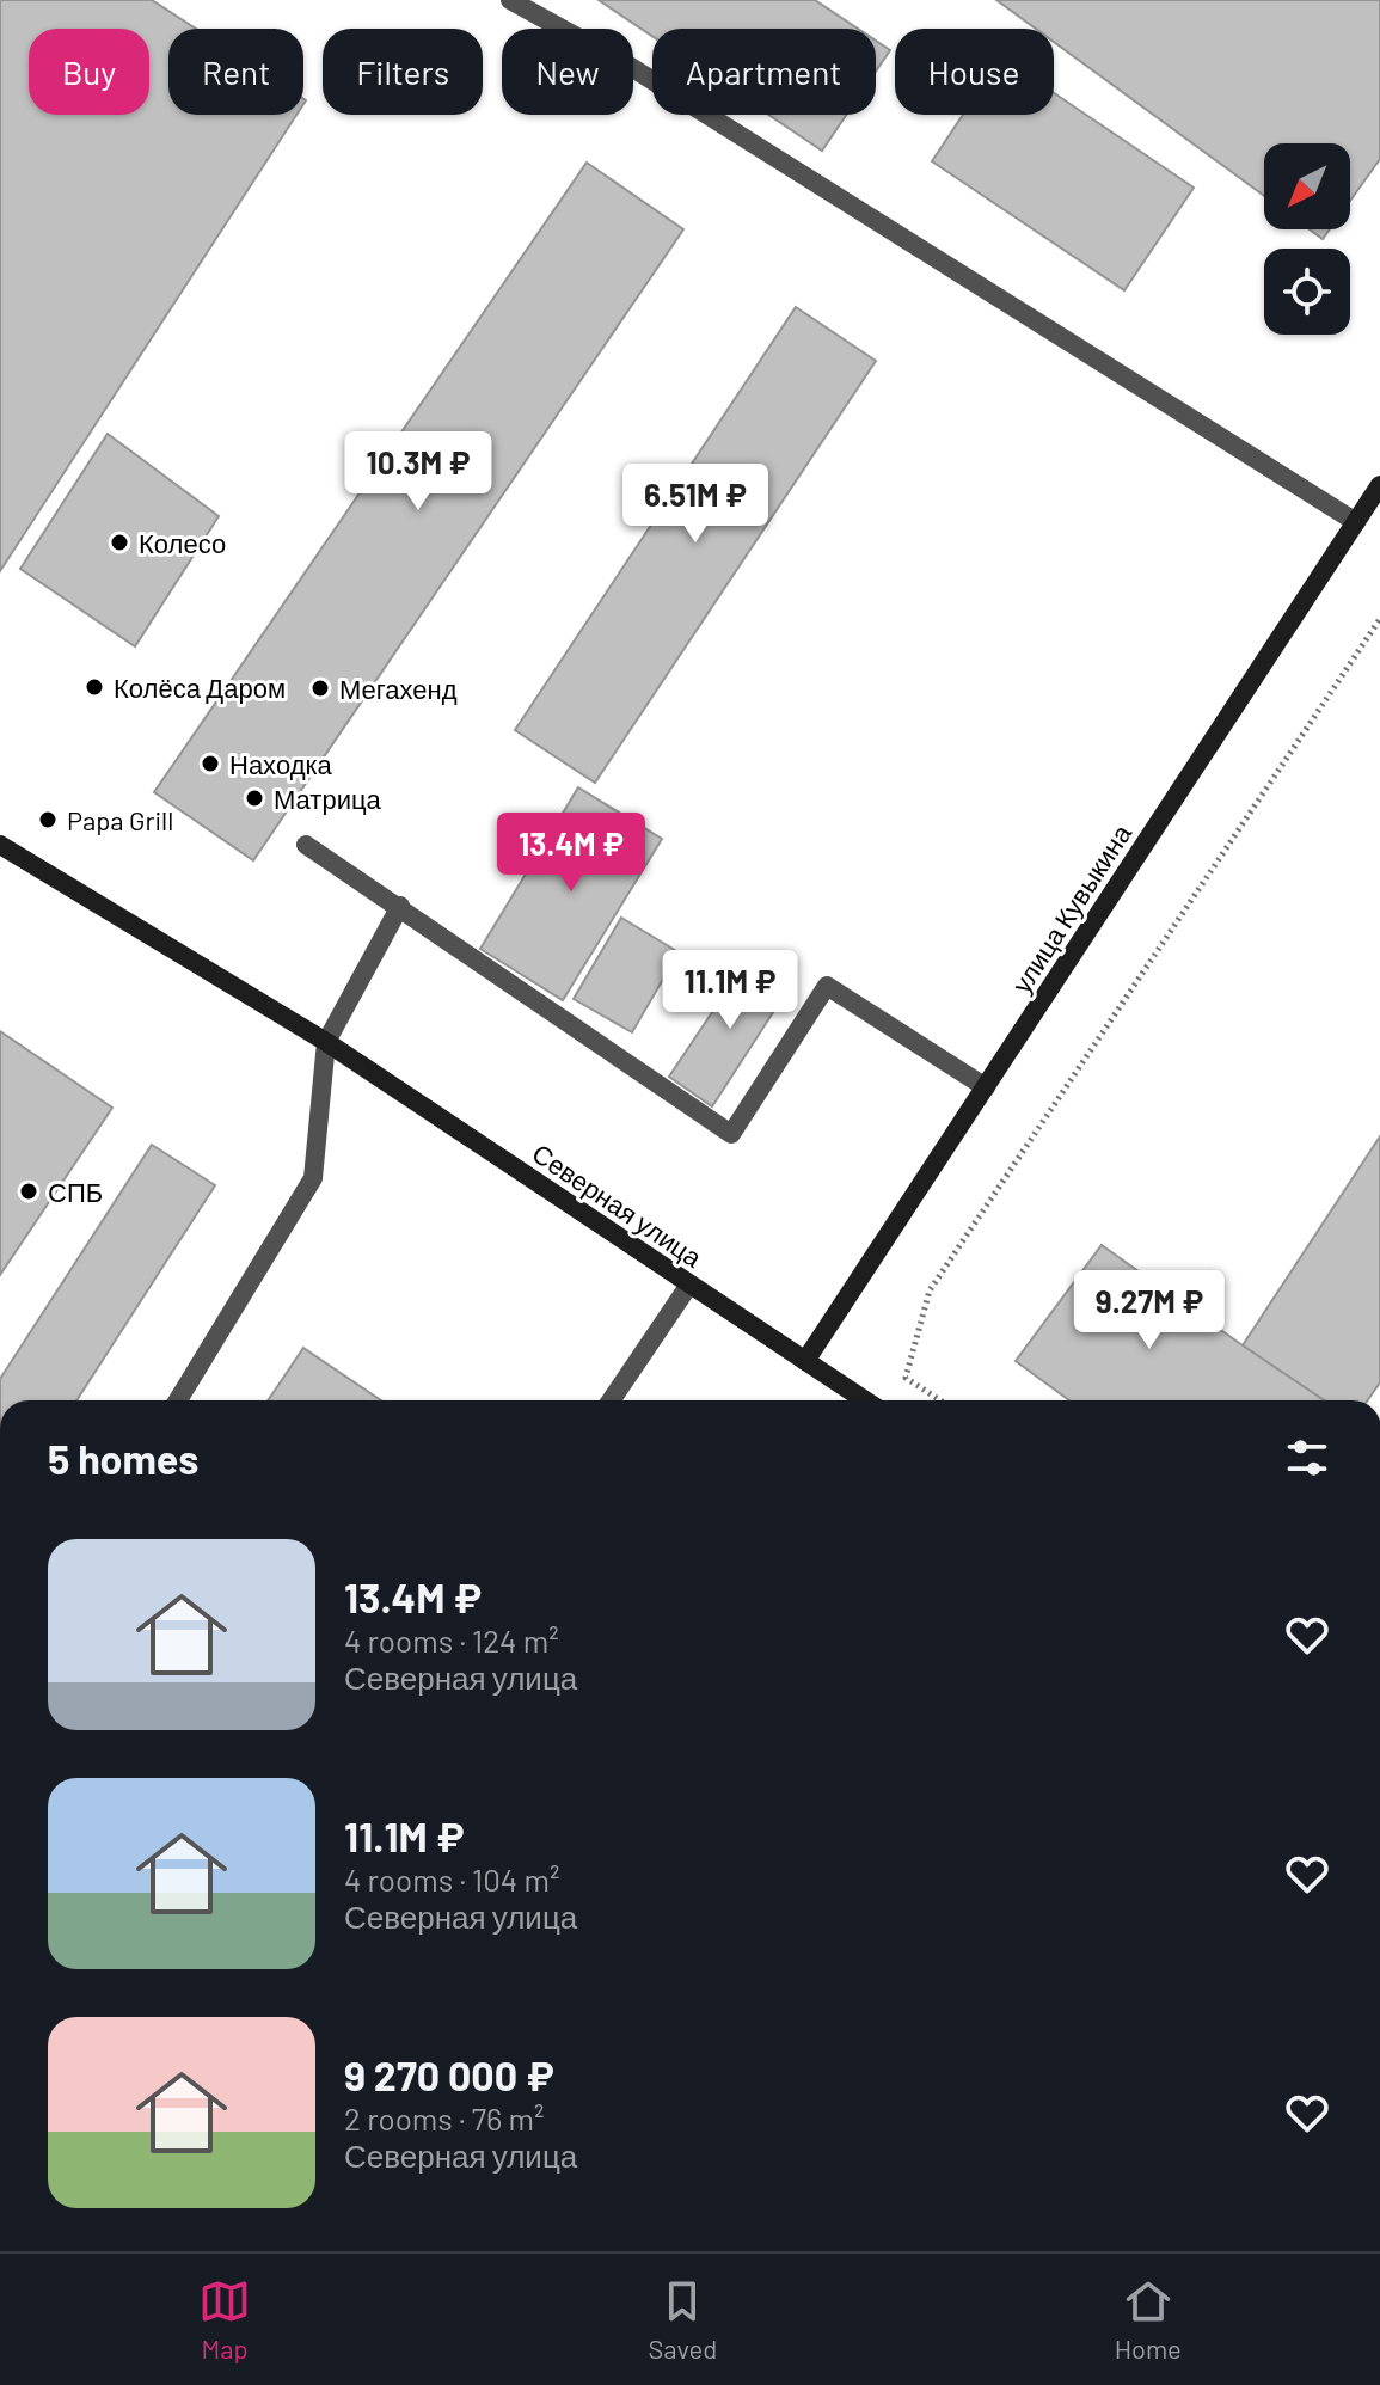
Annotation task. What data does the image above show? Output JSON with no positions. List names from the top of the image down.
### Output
{
  "streets": {
    "main road": ["улица Кувыкина", "Северная улица"]
  },
  "crossings": [
    ["улица Кувыкина", "Северная улица"]
  ],
  "places": [
    "Колесо",
    "Колёса Даром",
    "Мегахенд",
    "Находка",
    "Матрица",
    "Papa Grill",
    "СПБ"
  ],
  "north": "bottom left",
  "page": {
    "chip": [
      "Buy",
      "Rent",
      "Filters",
      "New",
      "Apartment",
      "House"
    ],
    "price": [
      "10.3M ₽",
      "6.51M ₽",
      "13.4M ₽",
      "11.1M ₽",
      "9.27M ₽"
    ],
    "heading": "5 homes",
    "list": [
      {
        "name": "13.4M ₽",
        "note": "4 rooms · 124 m² · Северная улица"
      },
      {
        "name": "11.1M ₽",
        "note": "4 rooms · 104 m² · Северная улица"
      },
      {
        "name": "9 270 000 ₽",
        "note": "2 rooms · 76 m² · Северная улица"
      }
    ],
    "tabs": ["Map", "Saved", "Home"]
  }
}
